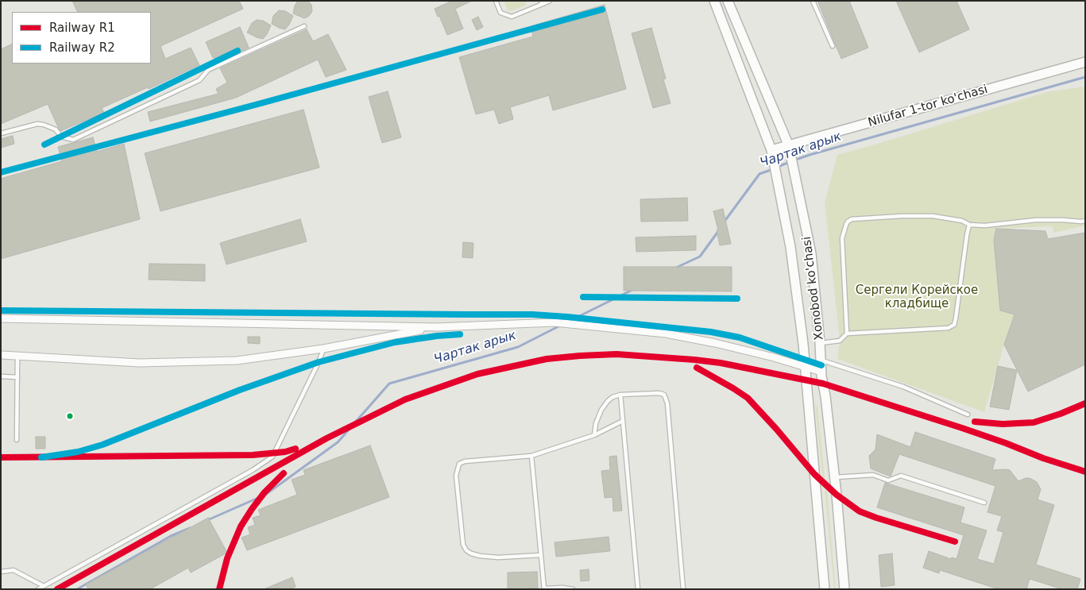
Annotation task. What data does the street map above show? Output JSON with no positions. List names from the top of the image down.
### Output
{
  "streets": {
    "street": ["Nilufar 1-tor ko'chasi", "Xonobod ko'chasi"]
  },
  "crossings": [
    ["Nilufar 1-tor ko'chasi", "Xonobod ko'chasi"]
  ],
  "water": ["Чартак арык"],
  "parks": ["Сергели Корейское кладбище"],
  "lines": ["rail line R2", "rail line R1"],
  "legend": ["Railway R1", "Railway R2"]
}
